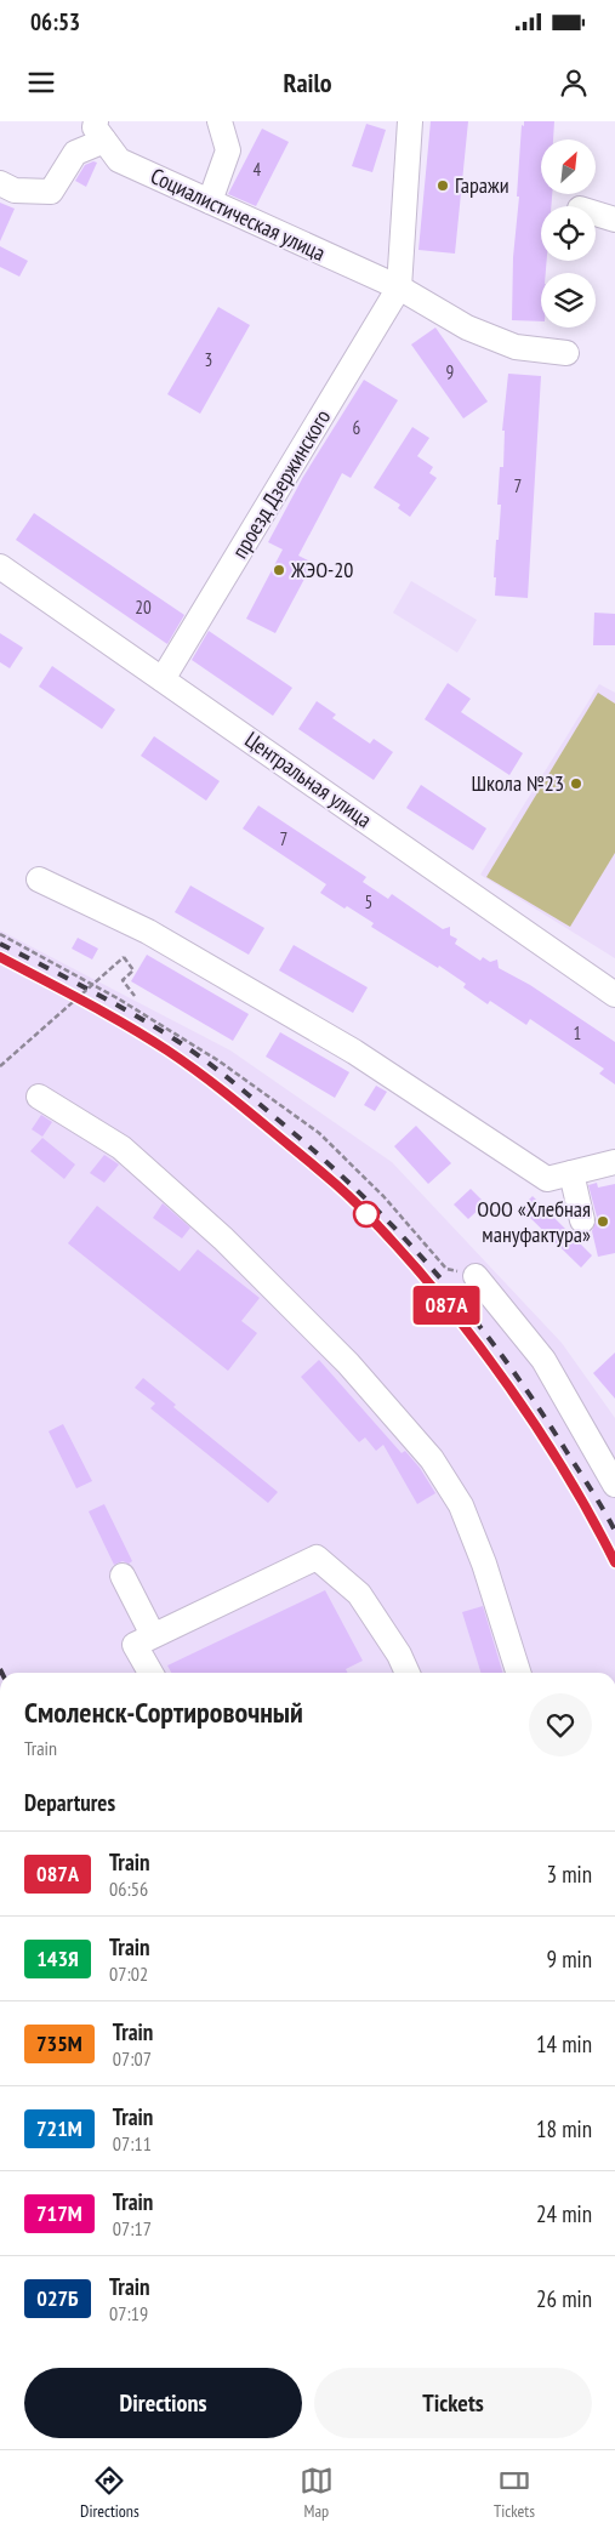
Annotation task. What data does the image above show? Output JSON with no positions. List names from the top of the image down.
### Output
{
  "streets": {
    "street": ["Социалистическая улица", "проезд Дзержинского", "Центральная улица"]
  },
  "crossings": [
    ["Социалистическая улица", "проезд Дзержинского"],
    ["проезд Дзержинского", "Центральная улица"]
  ],
  "places": [
    "Гаражи",
    "ЖЭО-20",
    "Школа №23",
    "ООО «Хлебная мануфактура»"
  ],
  "house_numbers": [
    "4",
    "3",
    "9",
    "6",
    "7",
    "20",
    "7",
    "5",
    "1"
  ],
  "north": "top right",
  "page": {
    "status": "06:53",
    "header": "Railo",
    "on_map": "087А",
    "heading": [
      ["Смоленск-Сортировочный", "Train"],
      "Departures"
    ],
    "list": [
      {
        "mark": "087А",
        "name": "Train",
        "note": "06:56",
        "value": "3 min"
      },
      {
        "mark": "143Я",
        "name": "Train",
        "note": "07:02",
        "value": "9 min"
      },
      {
        "mark": "735М",
        "name": "Train",
        "note": "07:07",
        "value": "14 min"
      },
      {
        "mark": "721М",
        "name": "Train",
        "note": "07:11",
        "value": "18 min"
      },
      {
        "mark": "717М",
        "name": "Train",
        "note": "07:17",
        "value": "24 min"
      },
      {
        "mark": "027Б",
        "name": "Train",
        "note": "07:19",
        "value": "26 min"
      }
    ],
    "buttons": ["Directions", "Tickets"],
    "tabs": ["Directions", "Map", "Tickets"]
  }
}
